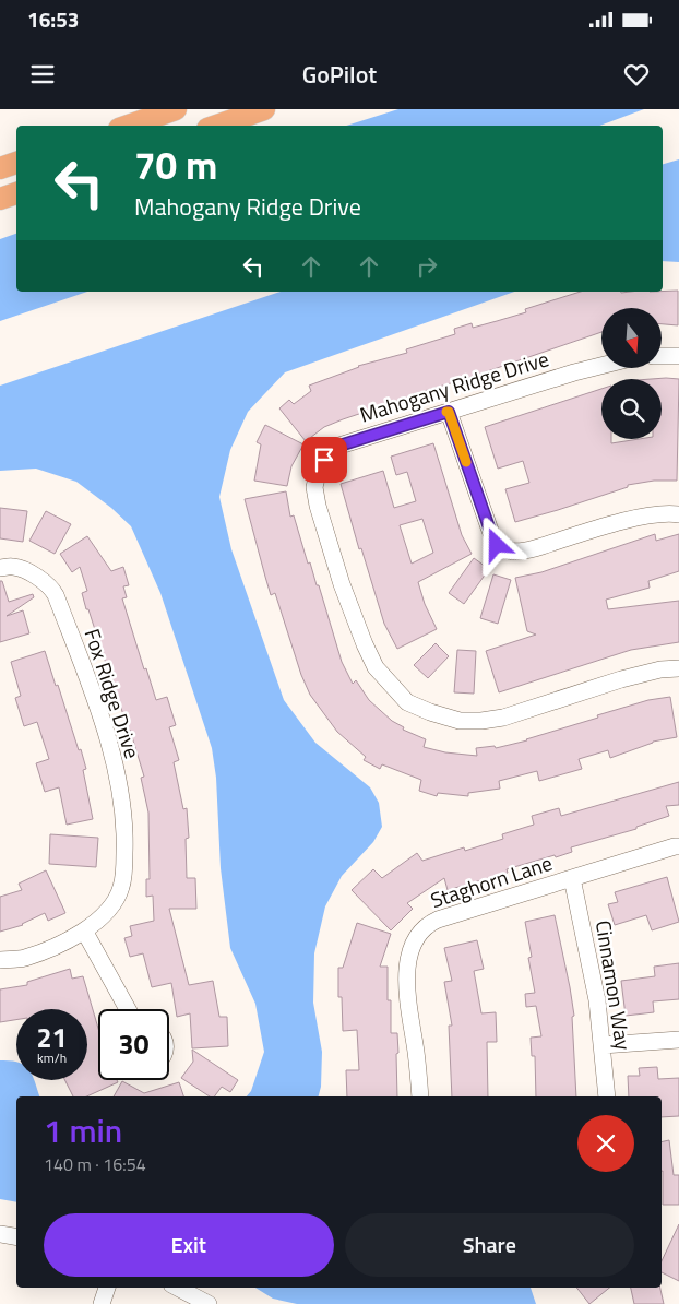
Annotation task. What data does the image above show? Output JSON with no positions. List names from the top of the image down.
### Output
{
  "streets": {
    "street": [
      "Mahogany Ridge Drive",
      "Fox Ridge Drive",
      "Staghorn Lane",
      "Cinnamon Way"
    ]
  },
  "crossings": [
    ["Staghorn Lane", "Cinnamon Way"]
  ],
  "north": "bottom",
  "page": {
    "status": "16:53",
    "header": "GoPilot",
    "turn": ["70 m", "Mahogany Ridge Drive"],
    "speed": "21 km/h",
    "limit": "30",
    "heading": ["1 min", "140 m · 16:54"],
    "buttons": ["Exit", "Share"]
  }
}
